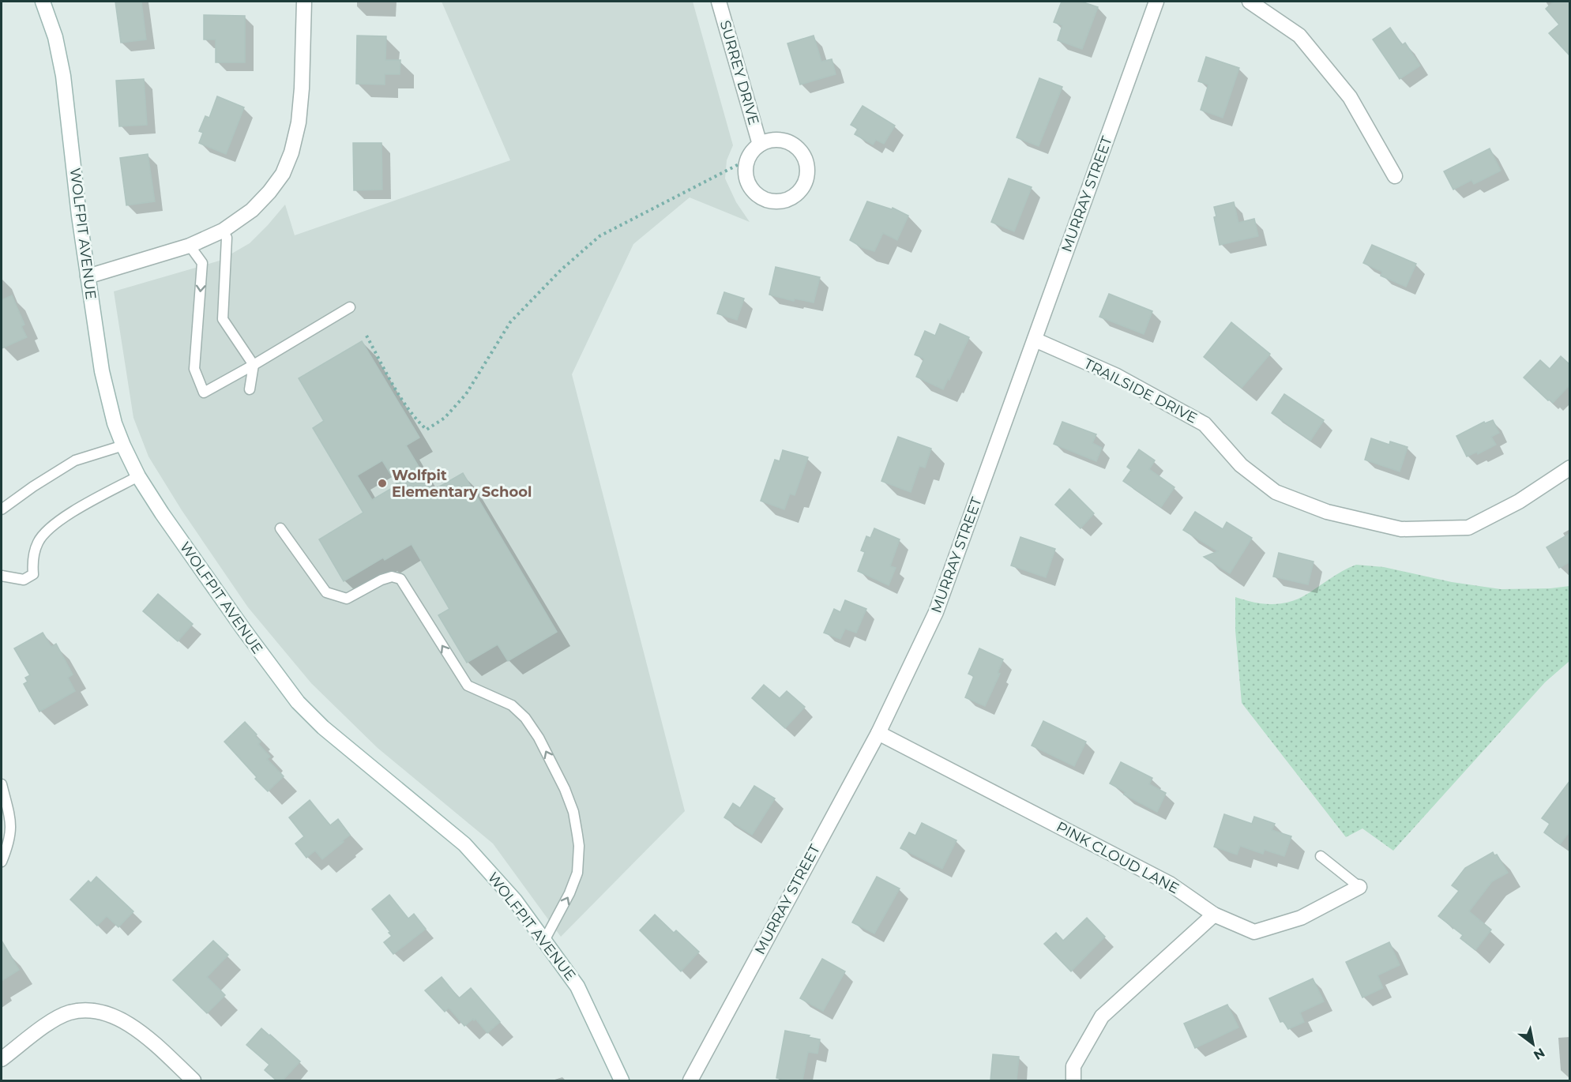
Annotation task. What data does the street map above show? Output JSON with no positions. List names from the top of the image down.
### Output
{
  "streets": {
    "street": [
      "SURREY DRIVE",
      "MURRAY STREET",
      "WOLFPIT AVENUE",
      "TRAILSIDE DRIVE",
      "PINK CLOUD LANE"
    ]
  },
  "crossings": [
    ["MURRAY STREET", "TRAILSIDE DRIVE"],
    ["MURRAY STREET", "PINK CLOUD LANE"]
  ],
  "places": ["Wolfpit Elementary School"],
  "north": "bottom right"
}
